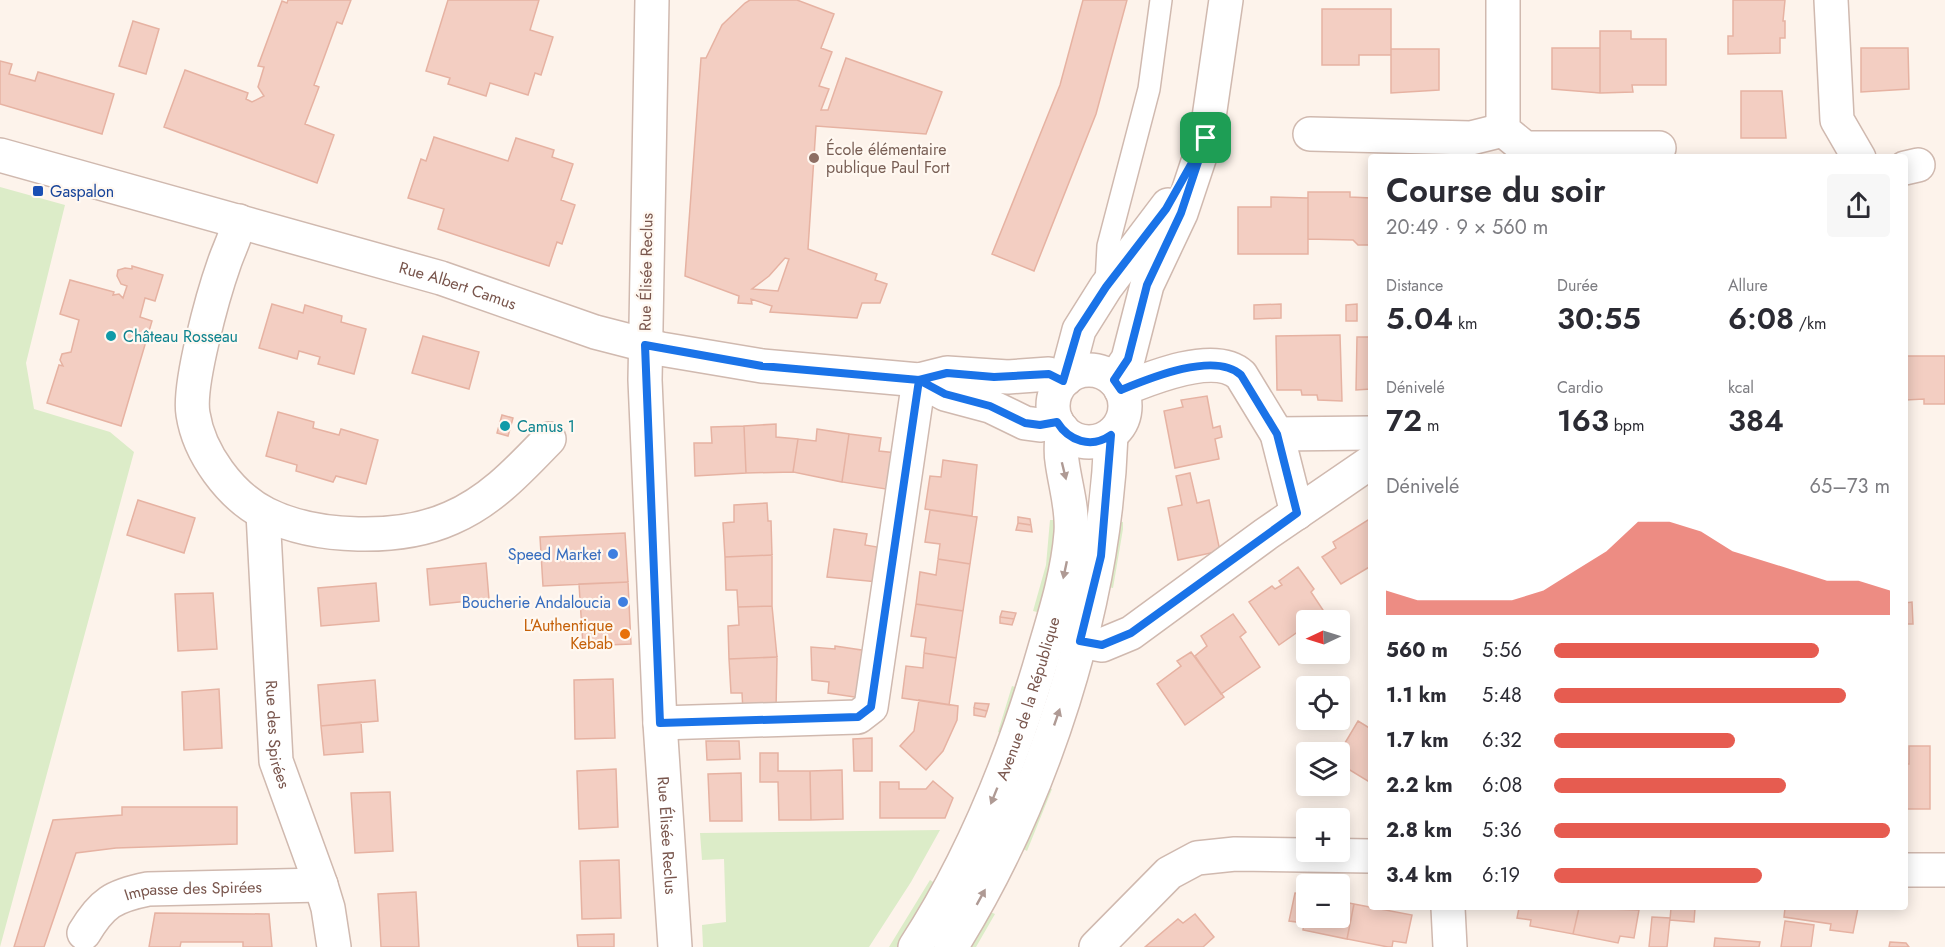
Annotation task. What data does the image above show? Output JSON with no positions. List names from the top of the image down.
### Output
{
  "streets": {
    "street": [
      "Rue Élisée Reclus",
      "Rue Albert Camus",
      "Avenue de la République",
      "Rue des Spirées",
      "Impasse des Spirées"
    ]
  },
  "crossings": [
    ["Rue Élisée Reclus", "Rue Albert Camus"],
    ["Rue Albert Camus", "Avenue de la République"],
    ["Rue des Spirées", "Impasse des Spirées"]
  ],
  "places": {
    "other": [
      "École élémentaire publique Paul Fort",
      "Château Rosseau",
      "Camus 1",
      "Speed Market",
      "Boucherie Andaloucia",
      "L'Authentique Kebab"
    ],
    "transit": ["Gaspalon"]
  },
  "north": "left",
  "page": {
    "heading": ["Course du soir", "20:49 · 9 × 560 m"],
    "stats": [
      ["Distance", "5.04 km"],
      ["Durée", "30:55"],
      ["Allure", "6:08 /km"],
      ["Dénivelé", "72 m"],
      ["Cardio", "163 bpm"],
      ["kcal", "384"]
    ],
    "chart": ["Dénivelé", "65–73 m"],
    "map_buttons": ["+", "−"],
    "list": [
      {
        "name": "560 m",
        "note": "5:56"
      },
      {
        "name": "1.1 km",
        "note": "5:48"
      },
      {
        "name": "1.7 km",
        "note": "6:32"
      },
      {
        "name": "2.2 km",
        "note": "6:08"
      },
      {
        "name": "2.8 km",
        "note": "5:36"
      },
      {
        "name": "3.4 km",
        "note": "6:19"
      }
    ]
  }
}
